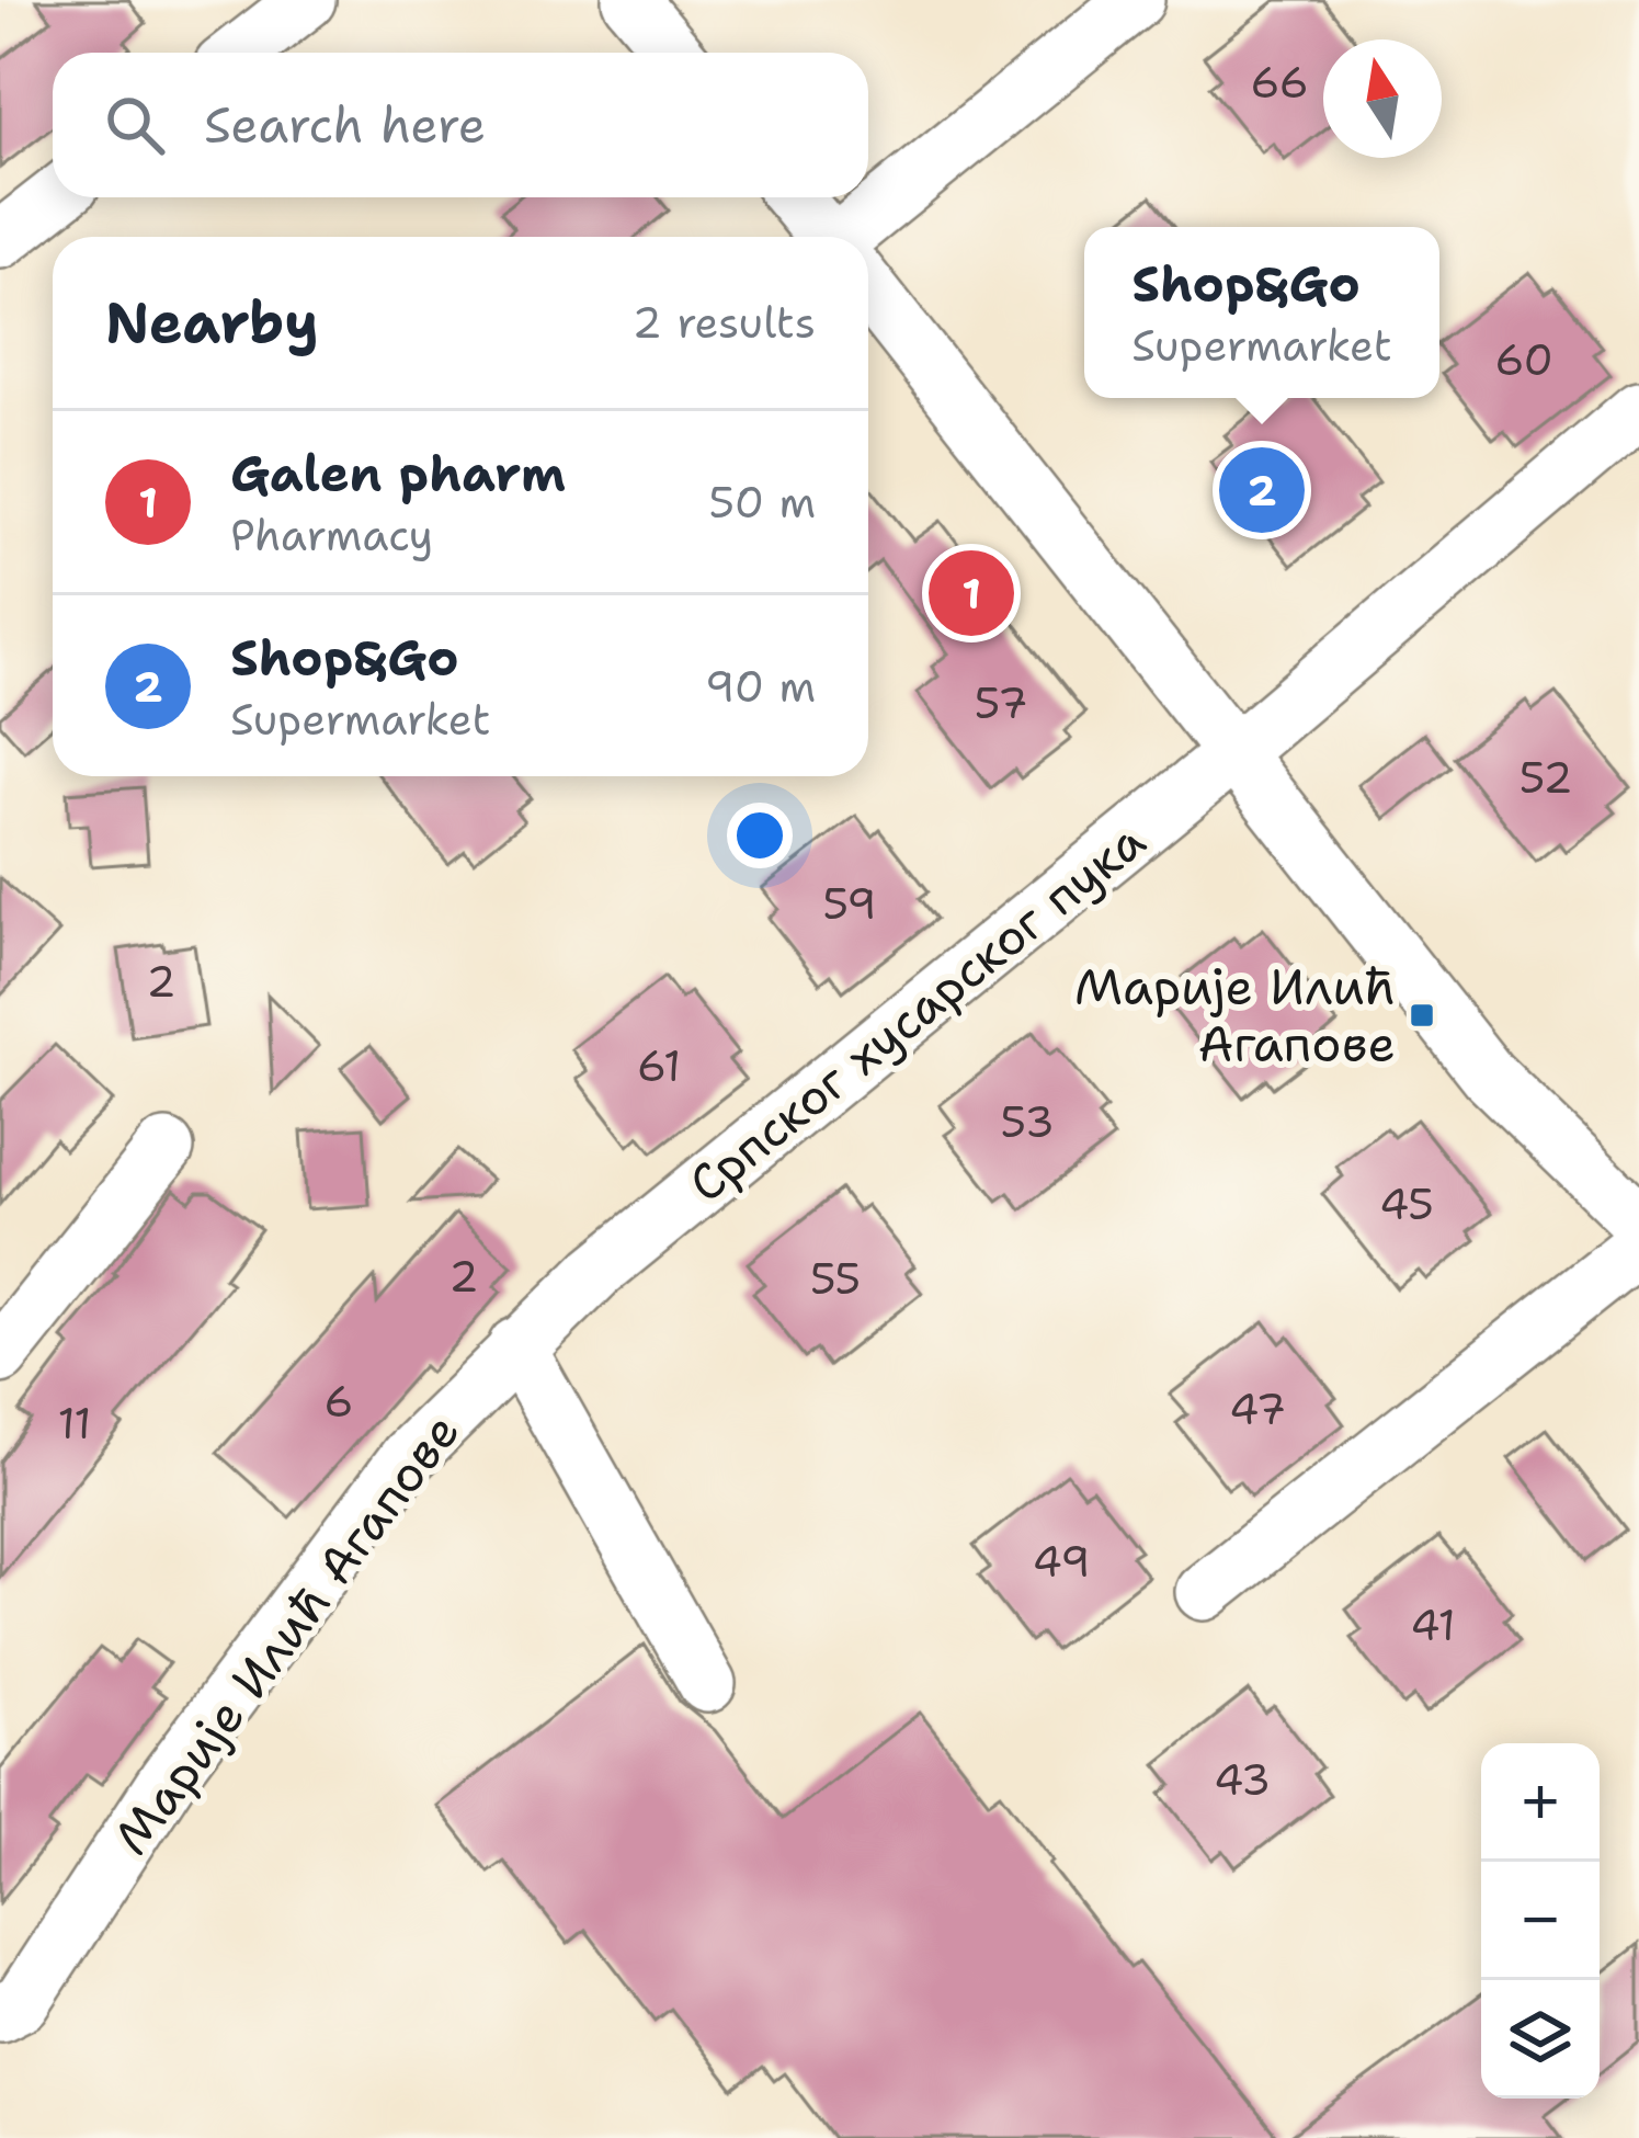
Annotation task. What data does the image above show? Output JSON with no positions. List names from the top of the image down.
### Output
{
  "streets": {
    "street": ["Српског хусарског пука", "Марије Илић Агапове"]
  },
  "crossings": [
    ["Српског хусарског пука", "Марије Илић Агапове"]
  ],
  "places": {
    "transit": ["Марије Илић Агапове"]
  },
  "house_numbers": [
    "66",
    "60",
    "57",
    "52",
    "59",
    "2",
    "61",
    "53",
    "45",
    "2",
    "55",
    "6",
    "47",
    "11",
    "49",
    "41",
    "43"
  ],
  "north": "top",
  "page": {
    "search": "Search here",
    "popup": ["Shop&Go", "Supermarket"],
    "heading": ["Nearby", "2 results"],
    "list": [
      {
        "mark": "1",
        "name": "Galen pharm",
        "note": "Pharmacy",
        "value": "50 m"
      },
      {
        "mark": "2",
        "name": "Shop&Go",
        "note": "Supermarket",
        "value": "90 m"
      }
    ],
    "pins": ["2", "1"],
    "map_buttons": ["+", "−"]
  }
}
